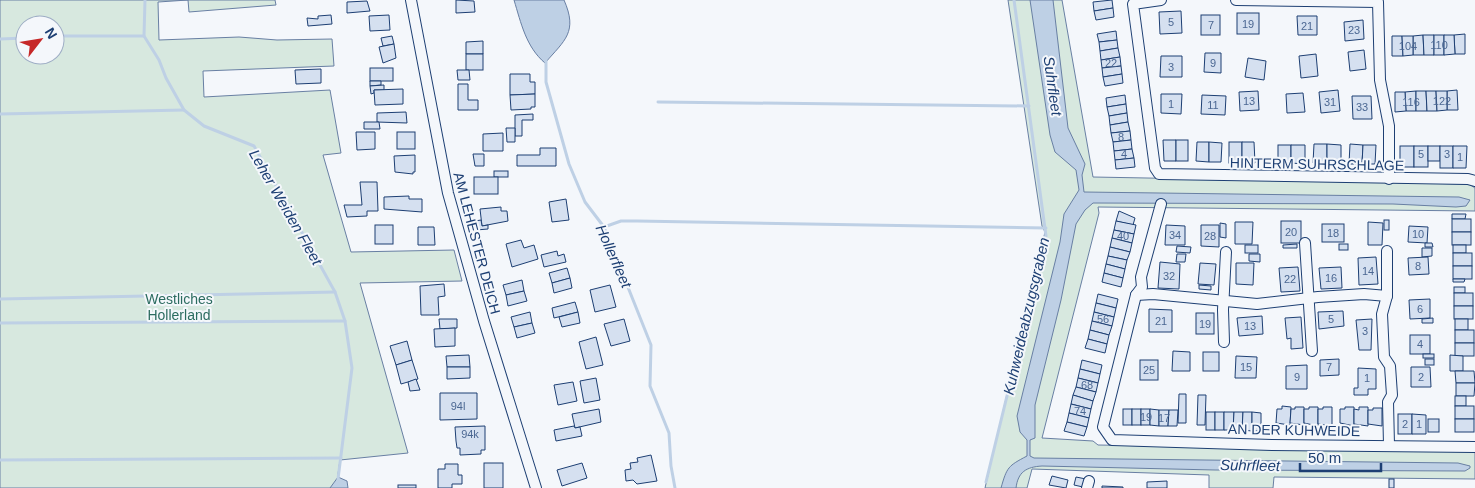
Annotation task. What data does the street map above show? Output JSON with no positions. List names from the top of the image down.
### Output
{
  "streets": {
    "street": ["HINTERM SUHRSCHLAGE", "AM LEHESTER DEICH", "AN DER KUHWEIDE"]
  },
  "water": [
    "Suhrfleet",
    "Leher Weiden Fleet",
    "Hollerfleet",
    "Kuhweideabzugsgraben"
  ],
  "parks": ["Westliches Hollerland"],
  "house_numbers": [
    "5",
    "19",
    "7",
    "21",
    "23",
    "110",
    "104",
    "22",
    "9",
    "3",
    "13",
    "122",
    "31",
    "116",
    "1",
    "11",
    "33",
    "8",
    "4",
    "5",
    "3",
    "1",
    "20",
    "18",
    "10",
    "34",
    "40",
    "28",
    "8",
    "14",
    "32",
    "16",
    "22",
    "6",
    "56",
    "5",
    "21",
    "19",
    "13",
    "3",
    "4",
    "15",
    "7",
    "25",
    "9",
    "2",
    "1",
    "68",
    "94l",
    "74",
    "19",
    "17",
    "2",
    "1",
    "94k"
  ],
  "scale_bar": "50 m",
  "north": "top right"
}
